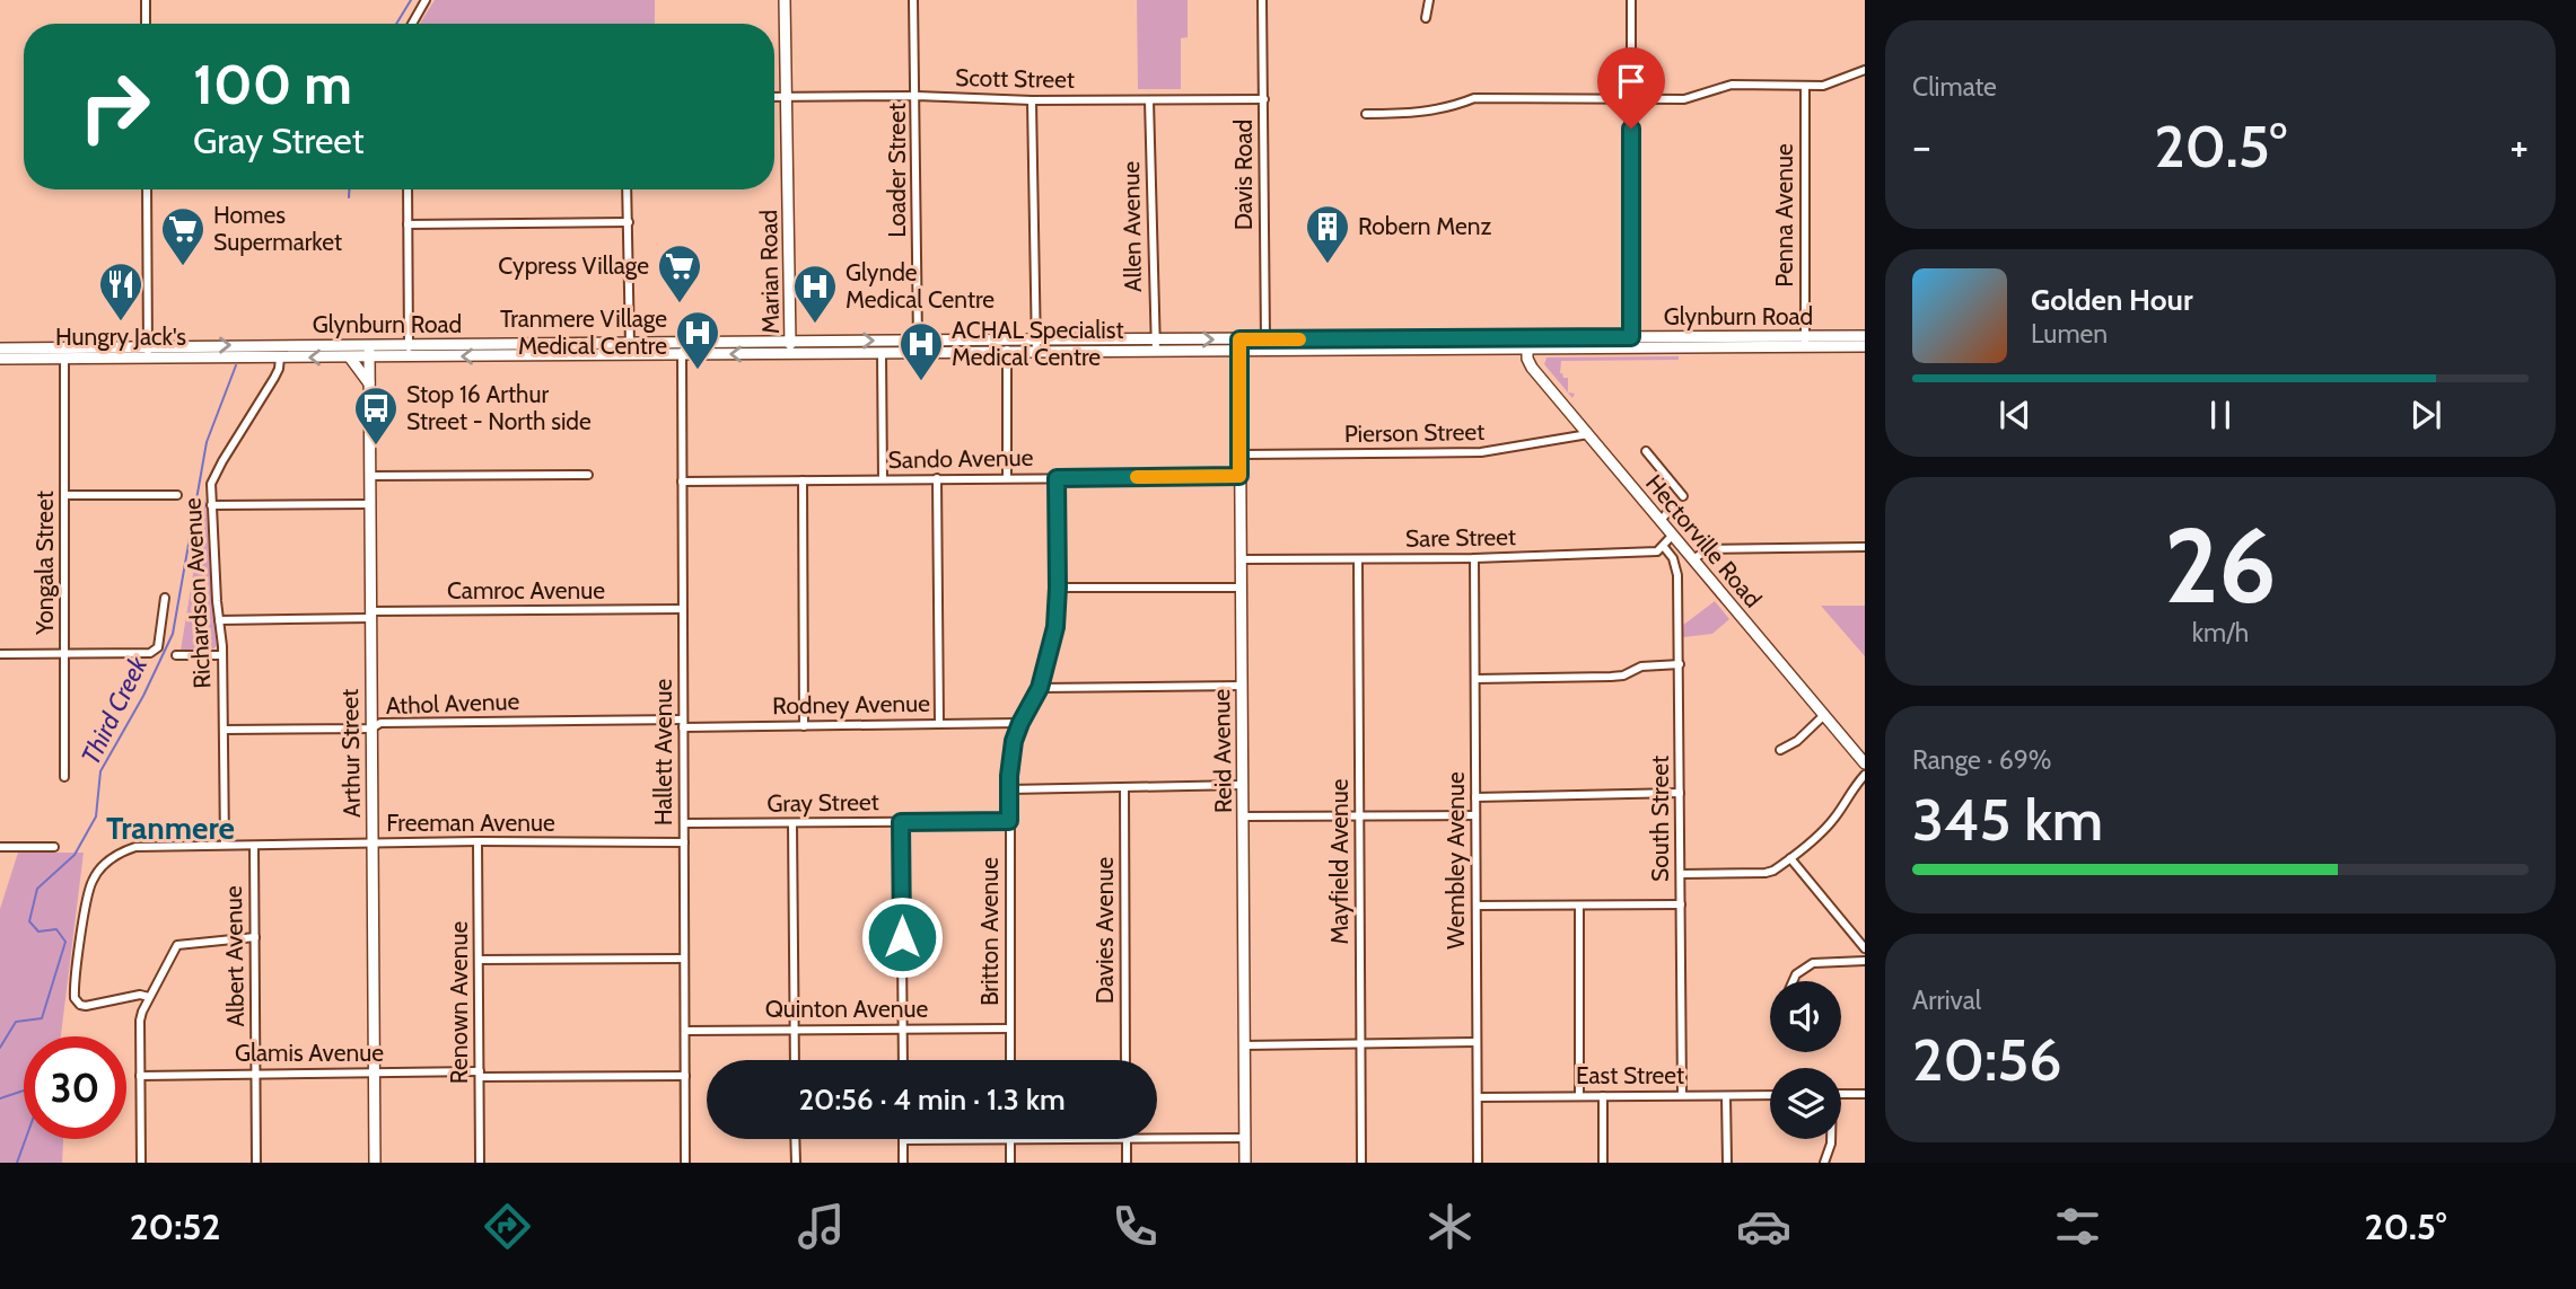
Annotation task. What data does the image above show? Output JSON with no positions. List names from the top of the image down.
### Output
{
  "streets": {
    "main road": [
      "Marian Road",
      "Glynburn Road",
      "Hectorville Road",
      "Reid Avenue",
      "Arthur Street"
    ],
    "street": [
      "Scott Street",
      "Loader Street",
      "Davis Road",
      "Penna Avenue",
      "Allen Avenue",
      "Pierson Street",
      "Sando Avenue",
      "Sare Street",
      "Yongala Street",
      "Camroc Avenue",
      "Richardson Avenue",
      "Athol Avenue",
      "Rodney Avenue",
      "Hallett Avenue",
      "Gray Street",
      "South Street",
      "Freeman Avenue",
      "Wembley Avenue",
      "Mayfield Avenue",
      "Davies Avenue",
      "Britton Avenue",
      "Albert Avenue",
      "Renown Avenue",
      "Quinton Avenue",
      "Glamis Avenue",
      "East Street"
    ]
  },
  "crossings": [
    ["Scott Street", "Loader Street"],
    ["Scott Street", "Davis Road"],
    ["Scott Street", "Allen Avenue"],
    ["Scott Street", "Marian Road"],
    ["Loader Street", "Glynburn Road"],
    ["Davis Road", "Glynburn Road"],
    ["Penna Avenue", "Glynburn Road"],
    ["Allen Avenue", "Glynburn Road"],
    ["Marian Road", "Glynburn Road"],
    ["Glynburn Road", "Hectorville Road"],
    ["Glynburn Road", "Yongala Street"],
    ["Glynburn Road", "Richardson Avenue"],
    ["Glynburn Road", "Reid Avenue"],
    ["Glynburn Road", "Hallett Avenue"],
    ["Glynburn Road", "Arthur Street"],
    ["Pierson Street", "Hectorville Road"],
    ["Pierson Street", "Reid Avenue"],
    ["Sando Avenue", "Reid Avenue"],
    ["Sando Avenue", "Hallett Avenue"],
    ["Sando Avenue", "Britton Avenue"],
    ["Sare Street", "Reid Avenue"],
    ["Sare Street", "South Street"],
    ["Sare Street", "Wembley Avenue"],
    ["Sare Street", "Mayfield Avenue"],
    ["Camroc Avenue", "Richardson Avenue"],
    ["Camroc Avenue", "Hallett Avenue"],
    ["Camroc Avenue", "Arthur Street"],
    ["Richardson Avenue", "Athol Avenue"],
    ["Richardson Avenue", "Freeman Avenue"],
    ["Athol Avenue", "Rodney Avenue"],
    ["Athol Avenue", "Hallett Avenue"],
    ["Athol Avenue", "Arthur Street"],
    ["Rodney Avenue", "Hallett Avenue"],
    ["Rodney Avenue", "Britton Avenue"],
    ["Hallett Avenue", "Gray Street"],
    ["Hallett Avenue", "Freeman Avenue"],
    ["Hallett Avenue", "Quinton Avenue"],
    ["Hallett Avenue", "Glamis Avenue"],
    ["Arthur Street", "Freeman Avenue"],
    ["Arthur Street", "Glamis Avenue"],
    ["Gray Street", "Britton Avenue"],
    ["South Street", "East Street"],
    ["Freeman Avenue", "Albert Avenue"],
    ["Freeman Avenue", "Renown Avenue"],
    ["Wembley Avenue", "East Street"],
    ["Britton Avenue", "Quinton Avenue"],
    ["Albert Avenue", "Glamis Avenue"],
    ["Renown Avenue", "Glamis Avenue"]
  ],
  "districts": ["Tranmere"],
  "water": ["Third Creek"],
  "places": {
    "building": ["Robern Menz"],
    "supermarket": ["Homes Supermarket", "Cypress Village"],
    "restaurant": ["Hungry Jack's"],
    "hospital": ["Glynde Medical Centre", "Tranmere Village Medical Centre", "ACHAL Specialist Medical Centre"],
    "bus stop": ["Stop 16 Arthur Street - North side"]
  },
  "page": {
    "tile": [
      "Climate",
      ["26", "km/h"],
      ["Range · 69%", "345 km"],
      ["Arrival", "20:56"]
    ],
    "turn": ["100 m", "Gray Street"],
    "heat": ["−", "20.5°", "+"],
    "song": ["Golden Hour", "Lumen"],
    "limit": "30",
    "trip": "20:56 · 4 min · 1.3 km",
    "tabs": ["20:52", "20.5°"]
  }
}
